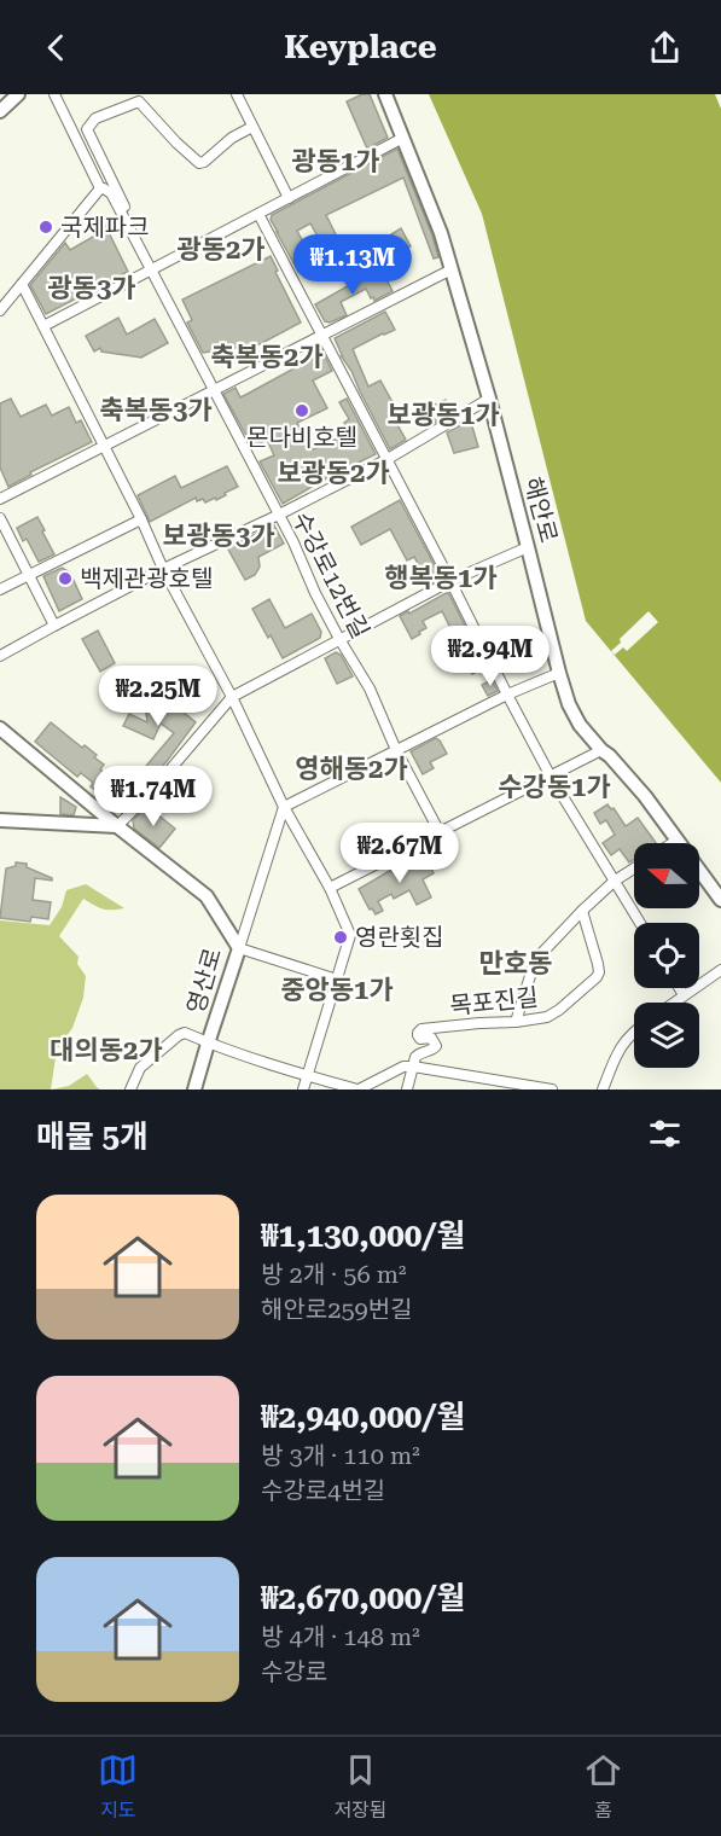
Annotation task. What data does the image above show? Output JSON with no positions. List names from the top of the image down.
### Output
{
  "streets": {
    "street": [
      "해안로",
      "수강로12번길",
      "영산로",
      "목포진길"
    ]
  },
  "districts": [
    "광동1가",
    "광동2가",
    "광동3가",
    "축복동2가",
    "축복동3가",
    "보광동1가",
    "보광동2가",
    "보광동3가",
    "행복동1가",
    "영해동2가",
    "수강동1가",
    "만호동",
    "중앙동1가",
    "대의동2가"
  ],
  "places": [
    "국제파크",
    "몬다비호텔",
    "백제관광호텔",
    "영란횟집"
  ],
  "north": "left",
  "page": {
    "header": "Keyplace",
    "price": [
      "₩1.13M",
      "₩2.94M",
      "₩2.25M",
      "₩1.74M",
      "₩2.67M"
    ],
    "heading": "매물 5개",
    "list": [
      {
        "name": "₩1,130,000/월",
        "note": "방 2개 · 56 m² · 해안로259번길"
      },
      {
        "name": "₩2,940,000/월",
        "note": "방 3개 · 110 m² · 수강로4번길"
      },
      {
        "name": "₩2,670,000/월",
        "note": "방 4개 · 148 m² · 수강로"
      }
    ],
    "tabs": ["지도", "저장됨", "홈"]
  }
}
